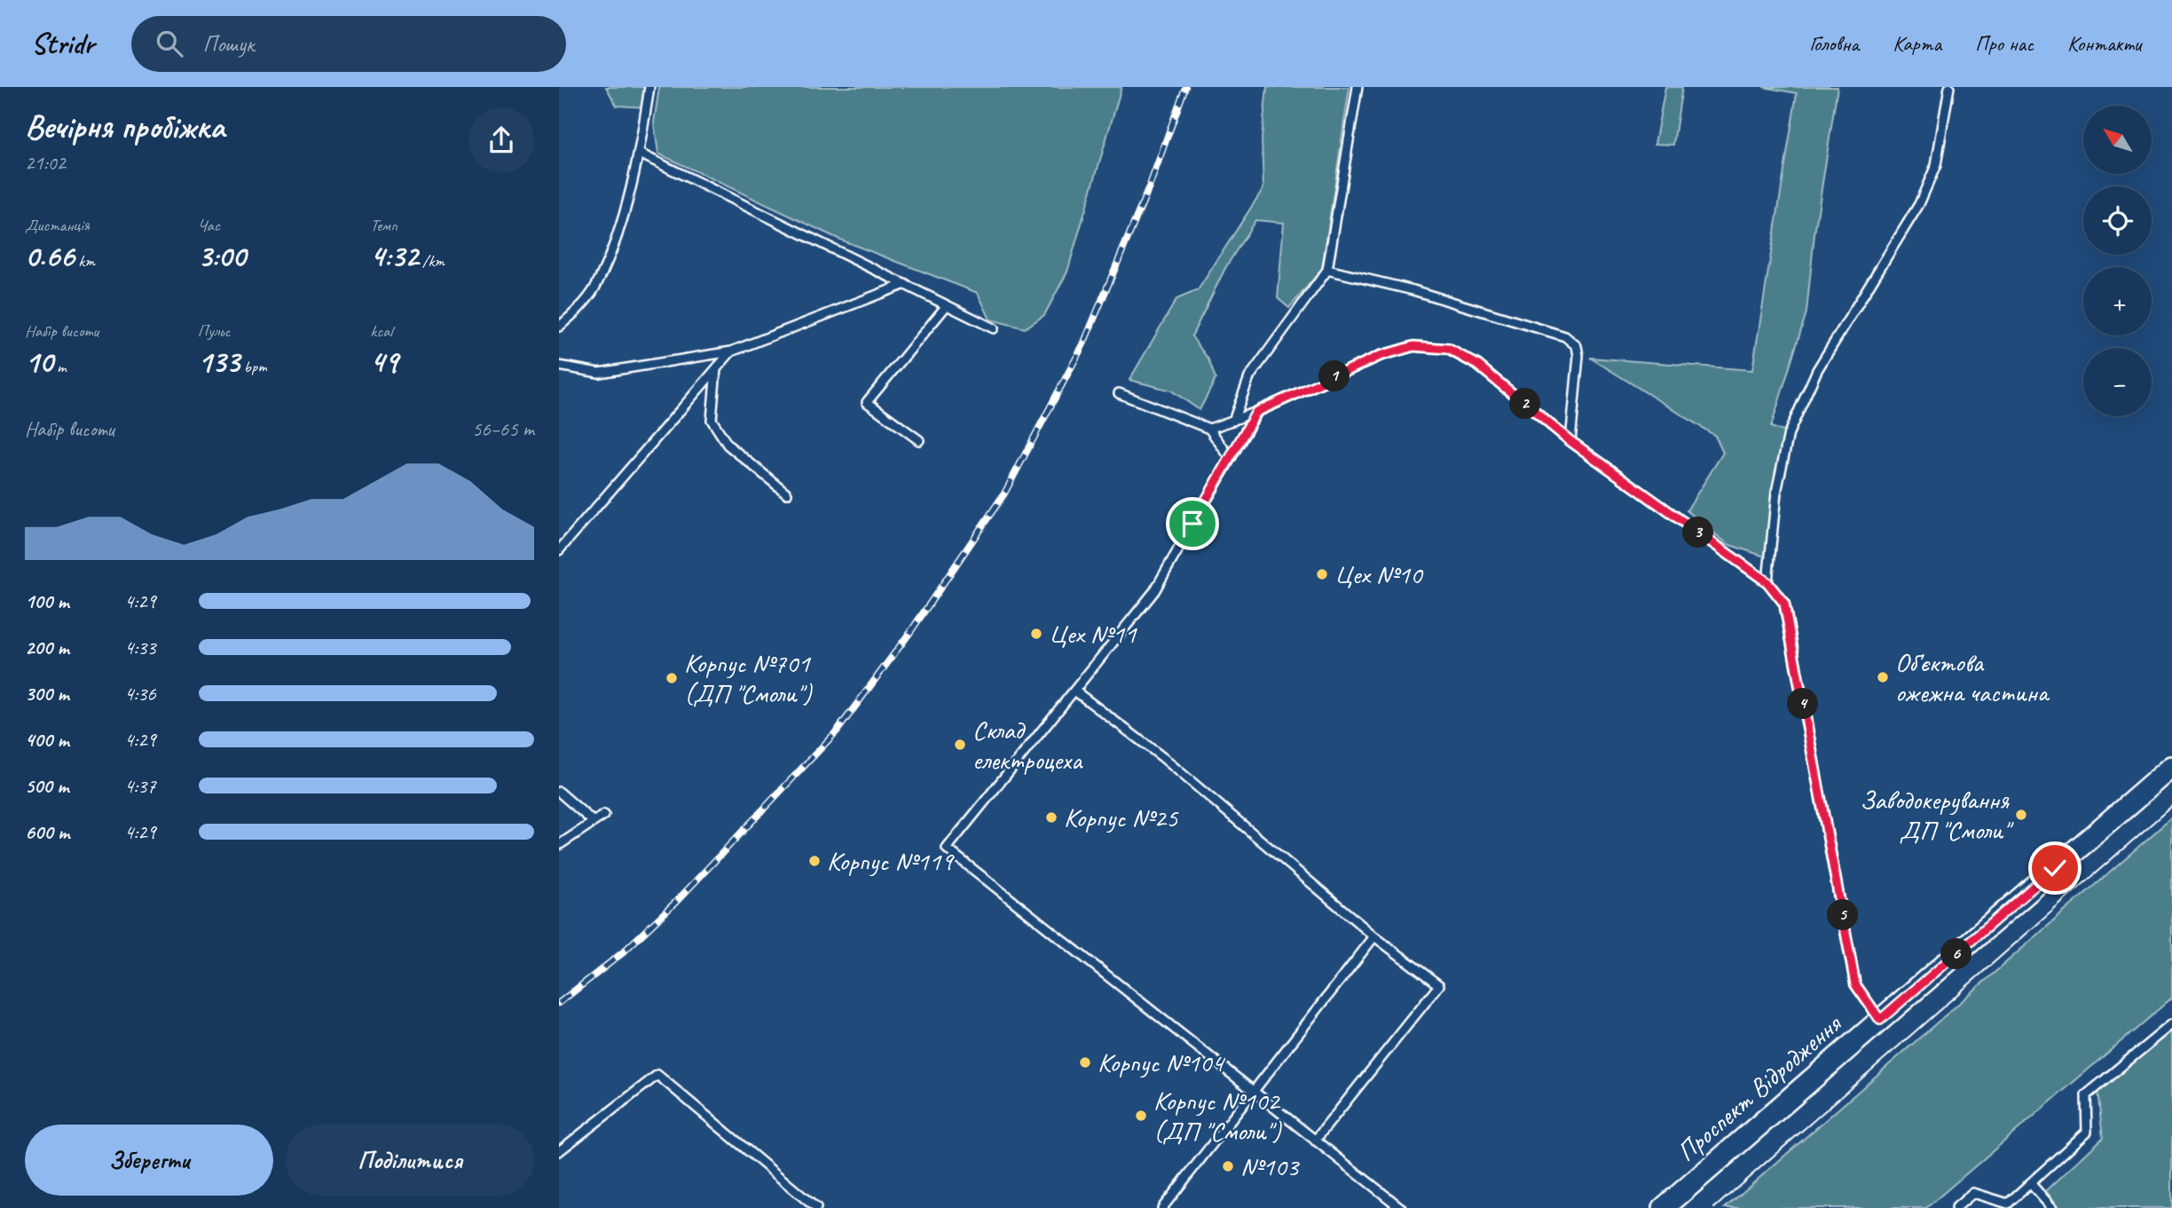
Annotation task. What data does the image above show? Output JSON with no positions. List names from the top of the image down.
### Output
{
  "streets": {
    "street": ["Проспект Відродження"]
  },
  "places": [
    "Цех №10",
    "Цех №11",
    "Об'єктова ожежна частина",
    "Корпус №701 (ДП \"Смоли\")",
    "Склад електроцеха",
    "Заводокерування ДП \"Смоли\"",
    "Корпус №25",
    "Корпус №119",
    "Корпус №104",
    "Корпус №102 (ДП \"Смоли\")",
    "№103"
  ],
  "north": "top left",
  "page": {
    "header": "Stridr",
    "search": "Пошук",
    "nav": [
      "Головна",
      "Карта",
      "Про нас",
      "Контакти"
    ],
    "heading": ["Вечірня пробіжка", "21:02"],
    "map_buttons": ["+", "−"],
    "stats": [
      ["Дистанція", "0.66 km"],
      ["Час", "3:00"],
      ["Темп", "4:32 /km"],
      ["Набір висоти", "10 m"],
      ["Пульс", "133 bpm"],
      ["kcal", "49"]
    ],
    "pins": [
      "1",
      "2",
      "3",
      "4",
      "5",
      "6"
    ],
    "chart": ["Набір висоти", "56–65 m"],
    "list": [
      {
        "name": "100 m",
        "note": "4:29"
      },
      {
        "name": "200 m",
        "note": "4:33"
      },
      {
        "name": "300 m",
        "note": "4:36"
      },
      {
        "name": "400 m",
        "note": "4:29"
      },
      {
        "name": "500 m",
        "note": "4:37"
      },
      {
        "name": "600 m",
        "note": "4:29"
      }
    ],
    "buttons": ["Зберегти", "Поділитися"]
  }
}
